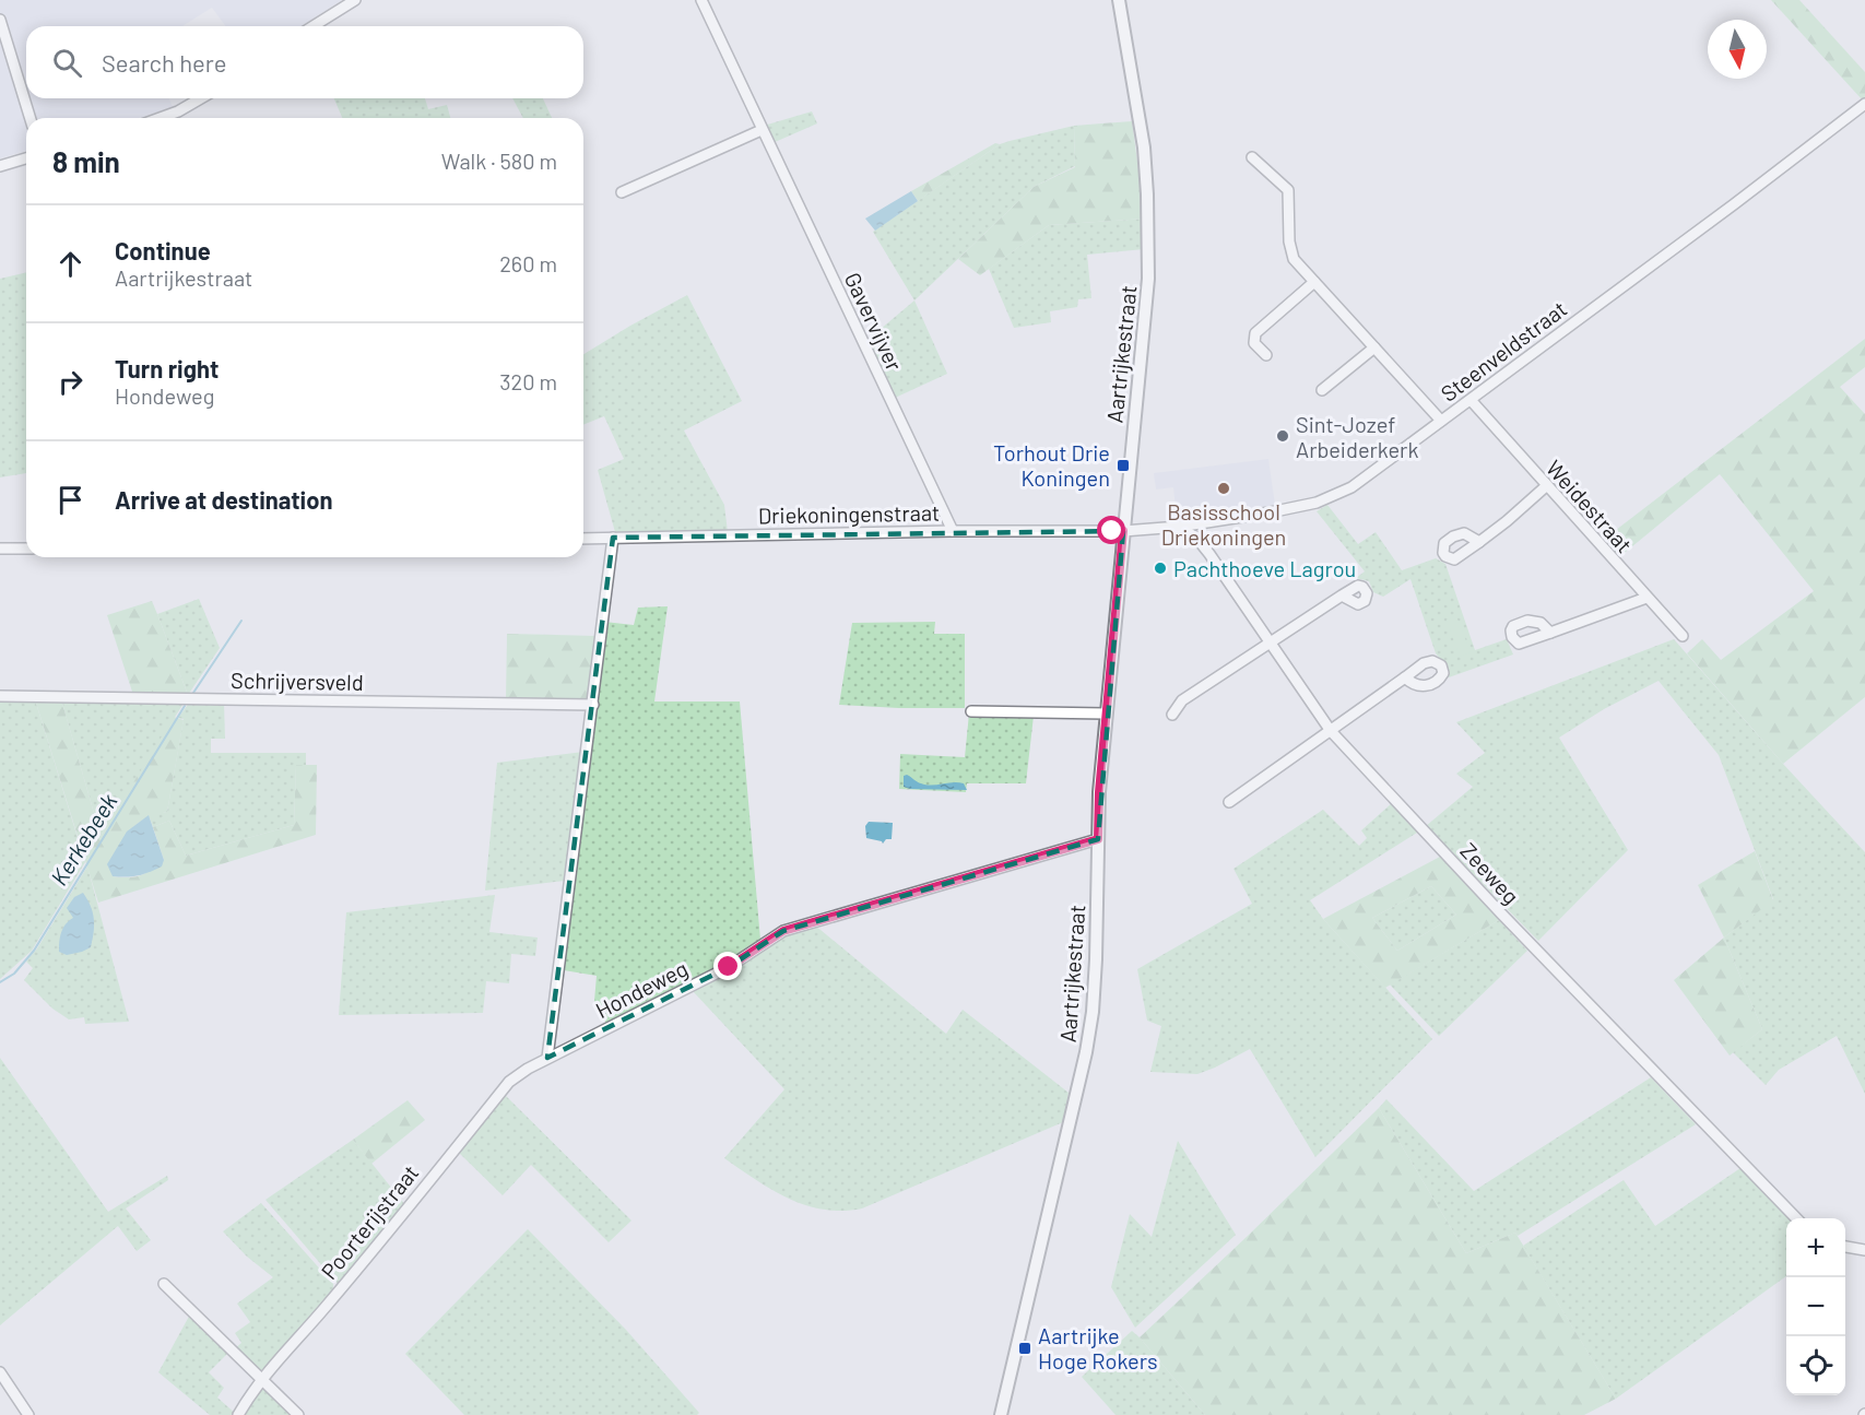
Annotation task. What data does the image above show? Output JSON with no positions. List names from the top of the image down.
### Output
{
  "streets": {
    "street": [
      "Gavervijver",
      "Steenveldstraat",
      "Aartrijkestraat",
      "Weidestraat",
      "Driekoningenstraat",
      "Schrijversveld",
      "Zeeweg",
      "Hondeweg",
      "Poorterijstraat"
    ]
  },
  "crossings": [
    ["Gavervijver", "Driekoningenstraat"],
    ["Steenveldstraat", "Aartrijkestraat"],
    ["Steenveldstraat", "Weidestraat"],
    ["Steenveldstraat", "Driekoningenstraat"],
    ["Steenveldstraat", "Zeeweg"],
    ["Aartrijkestraat", "Driekoningenstraat"],
    ["Aartrijkestraat", "Hondeweg"],
    ["Hondeweg", "Poorterijstraat"]
  ],
  "water": ["Kerkebeek"],
  "places": {
    "other": ["Sint-Jozef Arbeiderkerk", "Basisschool Driekoningen", "Pachthoeve Lagrou"],
    "transit": ["Torhout Drie Koningen", "Aartrijke Hoge Rokers"]
  },
  "north": "bottom",
  "page": {
    "search": "Search here",
    "heading": ["8 min", "Walk · 580 m"],
    "list": [
      ["Continue", "Aartrijkestraat", "260 m"],
      ["Turn right", "Hondeweg", "320 m"],
      "Arrive at destination"
    ],
    "map_buttons": ["+", "−"]
  }
}
